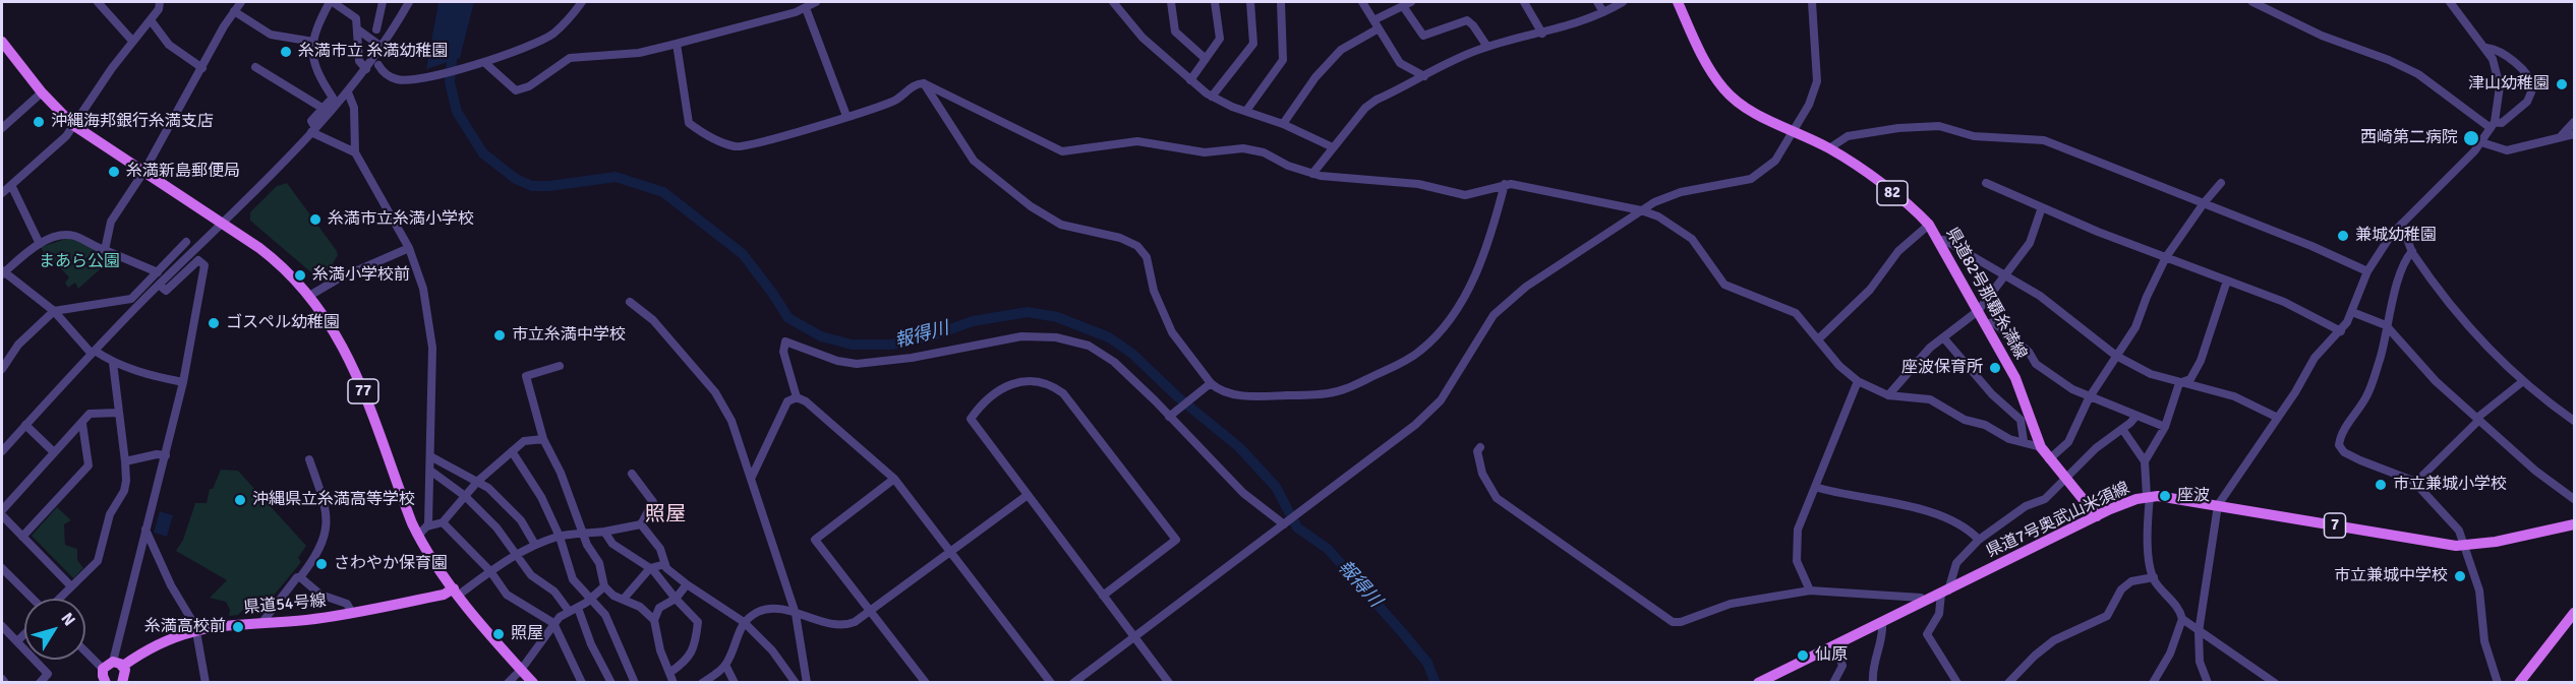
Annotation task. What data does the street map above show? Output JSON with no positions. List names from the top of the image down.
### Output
{
  "streets": {
    "main road": [
      "82",
      "県道82号那覇糸満線",
      "77",
      "県道7号奥武山米須線",
      "7",
      "県道54号線"
    ]
  },
  "crossings": [
    ["県道82号那覇糸満線", "県道7号奥武山米須線"],
    ["77", "県道54号線"]
  ],
  "districts": ["照屋"],
  "water": ["報得川"],
  "parks": ["まあら公園"],
  "places": [
    "糸満市立 糸満幼稚園",
    "津山幼稚園",
    "沖縄海邦銀行糸満支店",
    "西崎第二病院",
    "糸満新島郵便局",
    "糸満市立糸満小学校",
    "兼城幼稚園",
    "糸満小学校前",
    "ゴスペル幼稚園",
    "市立糸満中学校",
    "座波保育所",
    "市立兼城小学校",
    "座波",
    "沖縄県立糸満高等学校",
    "さわやか保育園",
    "市立兼城中学校",
    "糸満高校前",
    "照屋",
    "仙原"
  ],
  "north": "top right"
}
